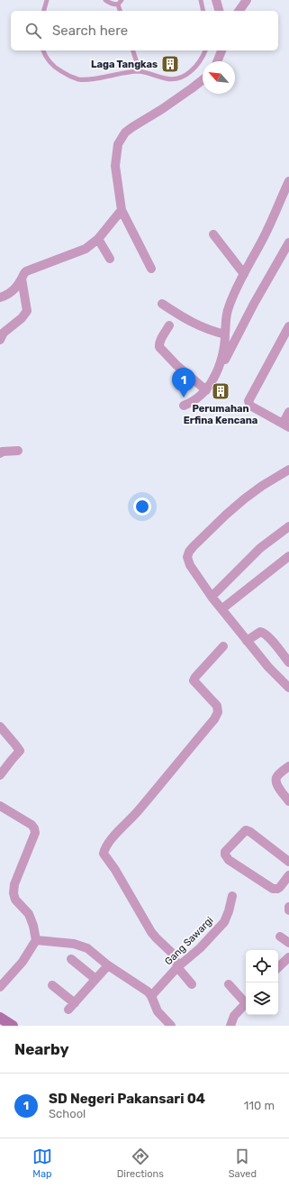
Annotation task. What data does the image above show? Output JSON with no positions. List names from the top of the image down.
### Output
{
  "streets": {
    "street": ["Gang Sawargi"]
  },
  "places": {
    "building": ["Laga Tangkas", "Perumahan Erfina Kencana"]
  },
  "north": "top left",
  "page": {
    "search": "Search here",
    "pins": "1",
    "heading": "Nearby",
    "list": [
      {
        "mark": "1",
        "name": "SD Negeri Pakansari 04",
        "note": "School",
        "value": "110 m"
      }
    ],
    "nav": ["Map", "Directions", "Saved"]
  }
}
